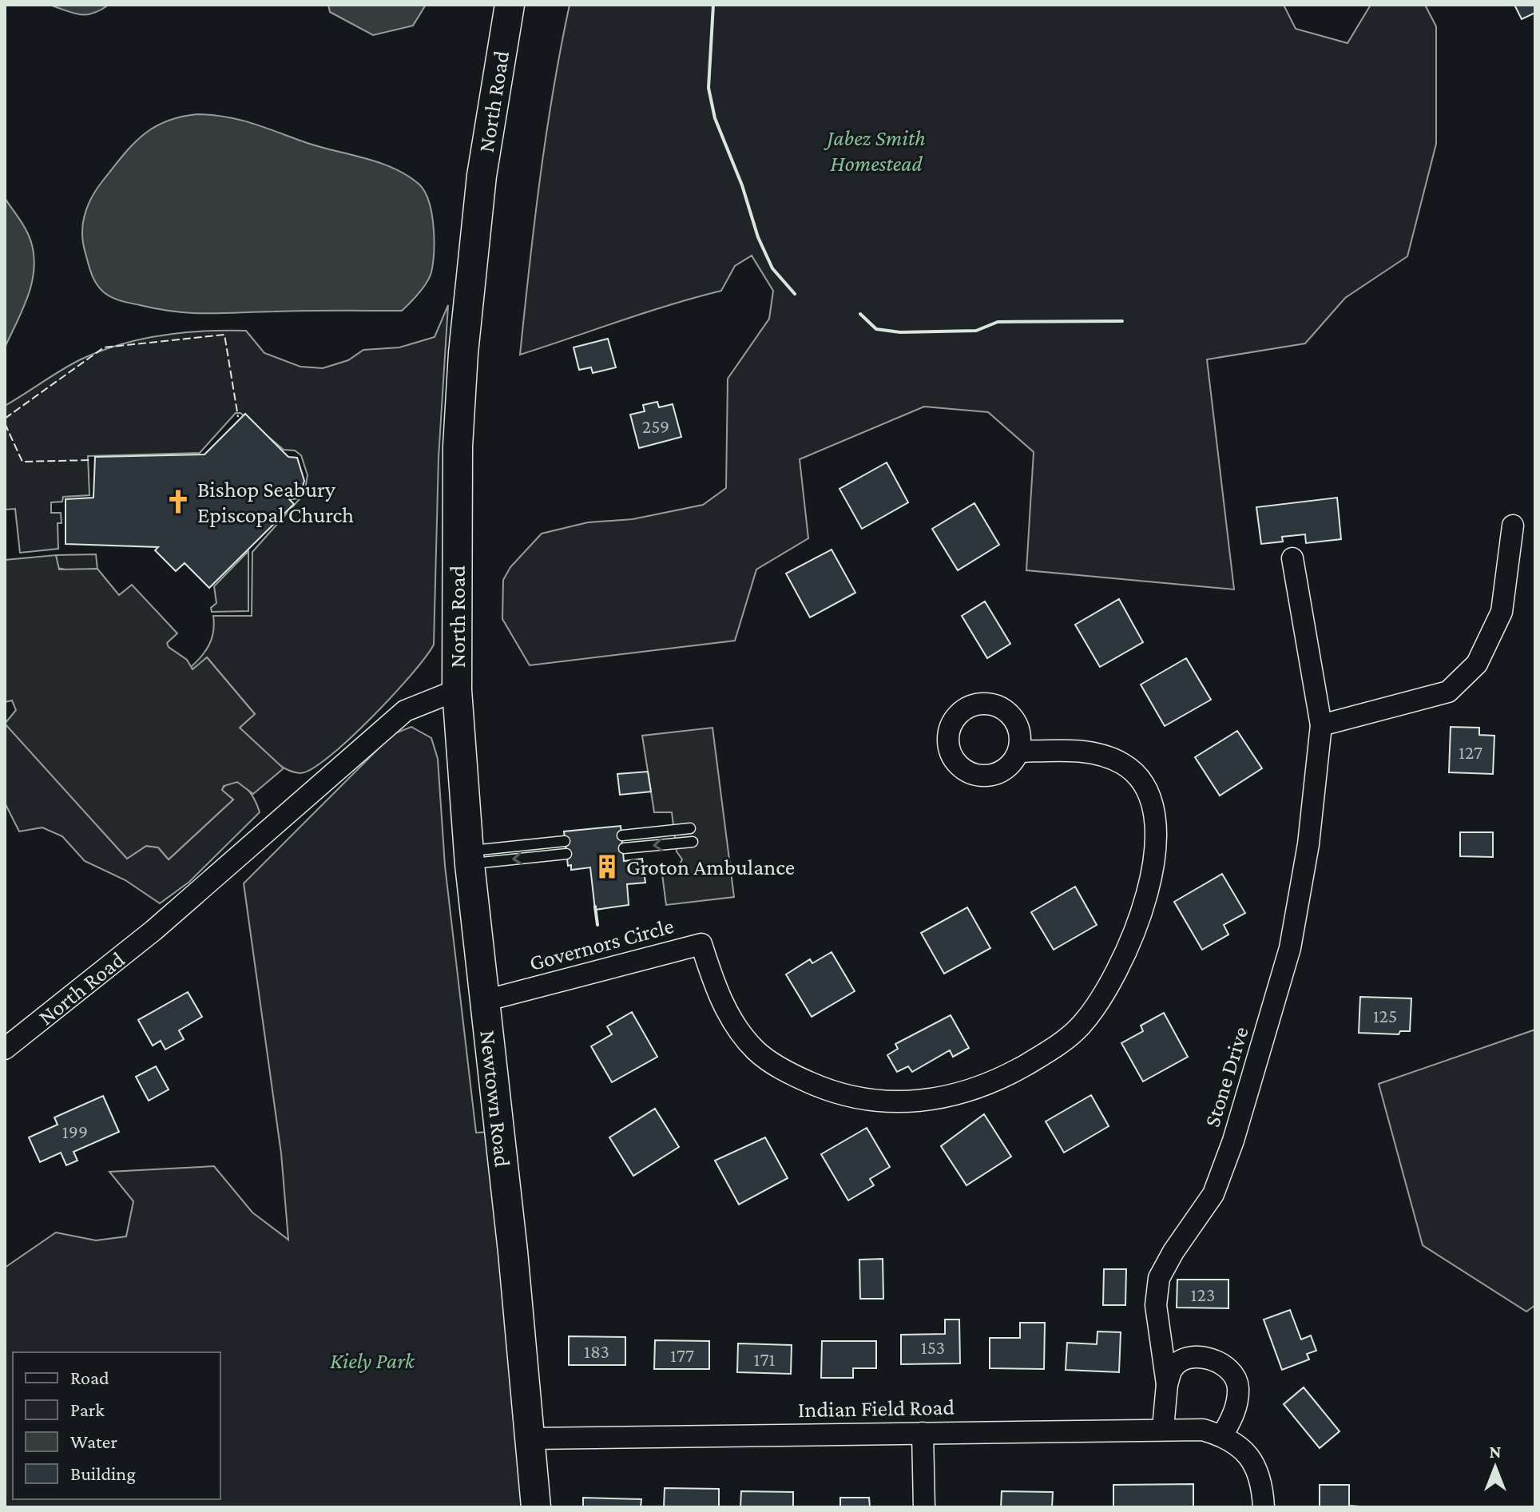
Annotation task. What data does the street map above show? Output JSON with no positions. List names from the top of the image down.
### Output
{
  "streets": {
    "main road": ["North Road", "Newtown Road"],
    "street": ["Governors Circle", "Stone Drive", "Indian Field Road"]
  },
  "crossings": [
    ["North Road", "Newtown Road"],
    ["Governors Circle", "Newtown Road"],
    ["Stone Drive", "Indian Field Road"],
    ["Newtown Road", "Indian Field Road"]
  ],
  "parks": ["Jabez Smith Homestead", "Kiely Park"],
  "places": {
    "church": ["Bishop Seabury Episcopal Church"],
    "building": ["Groton Ambulance"]
  },
  "house_numbers": [
    "259",
    "127",
    "125",
    "199",
    "123",
    "153",
    "183",
    "177",
    "171"
  ],
  "legend": [
    "Road",
    "Park",
    "Water",
    "Building"
  ],
  "north": "top"
}
